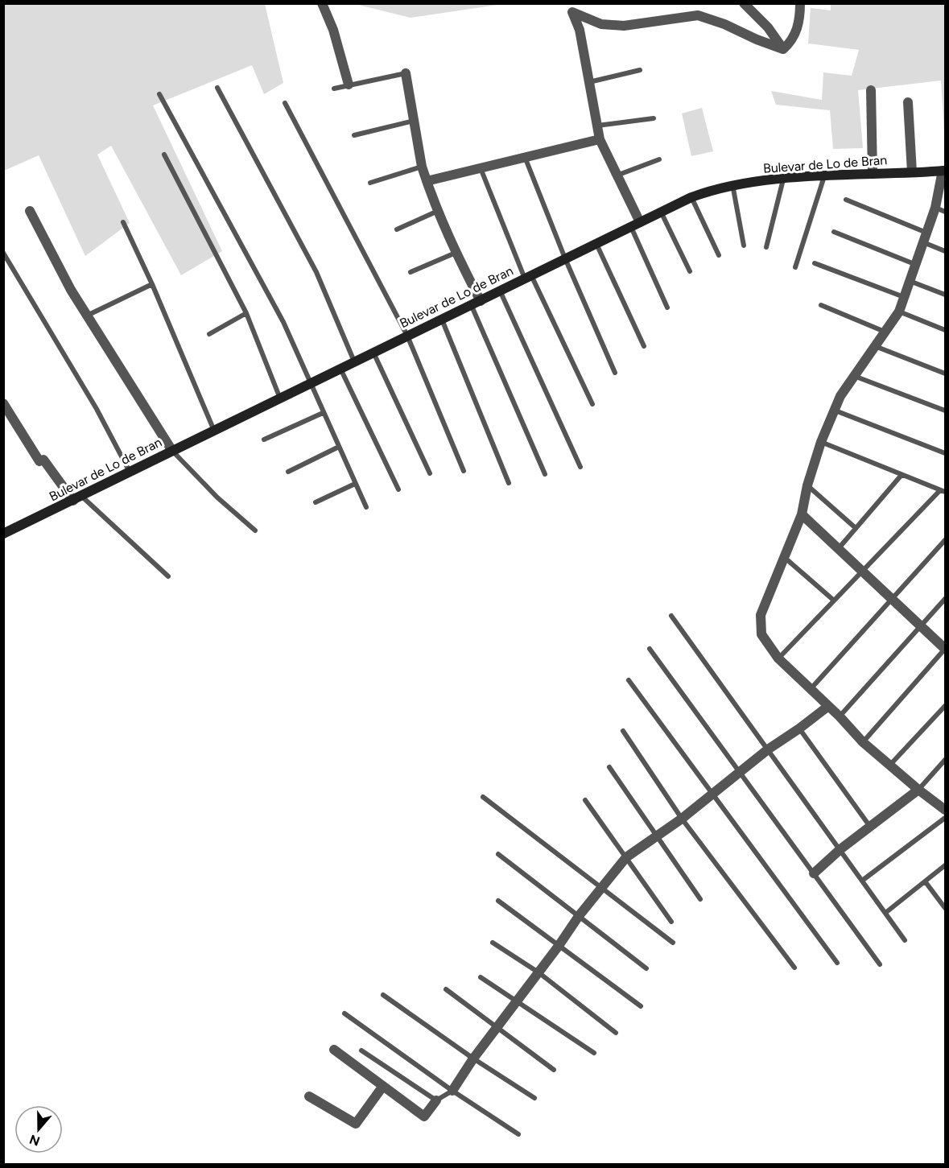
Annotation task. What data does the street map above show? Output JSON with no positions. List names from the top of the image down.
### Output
{
  "streets": {
    "street": ["Bulevar de Lo de Bran"]
  },
  "north": "bottom"
}
